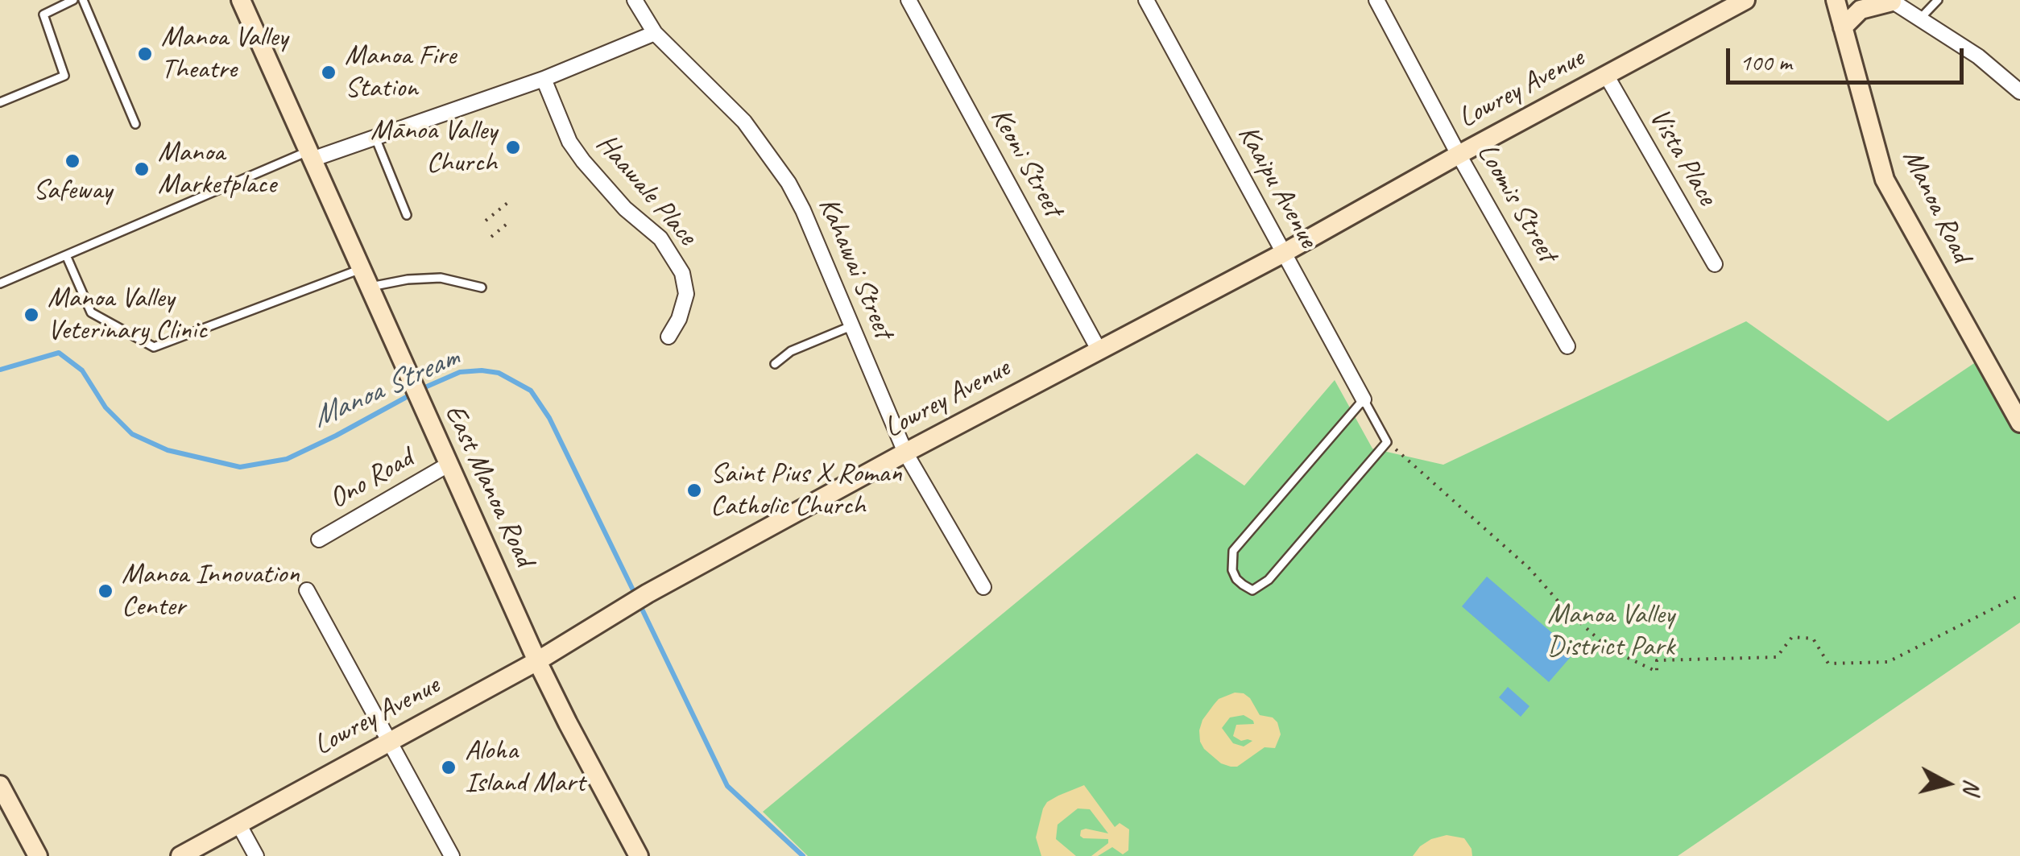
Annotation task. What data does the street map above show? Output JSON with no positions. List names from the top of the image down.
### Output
{
  "streets": {
    "street": [
      "Lowrey Avenue",
      "Vista Place",
      "Keoni Street",
      "Kaaipu Avenue",
      "Haawale Place",
      "Loomis Street",
      "Manoa Road",
      "Kahawai Street",
      "Ono Road",
      "East Manoa Road"
    ]
  },
  "crossings": [
    ["Lowrey Avenue", "Vista Place"],
    ["Lowrey Avenue", "Keoni Street"],
    ["Lowrey Avenue", "Kaaipu Avenue"],
    ["Lowrey Avenue", "Loomis Street"],
    ["Lowrey Avenue", "Kahawai Street"],
    ["Lowrey Avenue", "East Manoa Road"],
    ["Ono Road", "East Manoa Road"]
  ],
  "water": ["Manoa Stream"],
  "parks": ["Manoa Valley District Park"],
  "places": [
    "Manoa Valley Theatre",
    "Manoa Fire Station",
    "Mānoa Valley Church",
    "Safeway",
    "Manoa Marketplace",
    "Manoa Valley Veterinary Clinic",
    "Saint Pius X Roman Catholic Church",
    "Manoa Innovation Center",
    "Aloha Island Mart"
  ],
  "scale_bar": "100 m",
  "north": "right"
}
